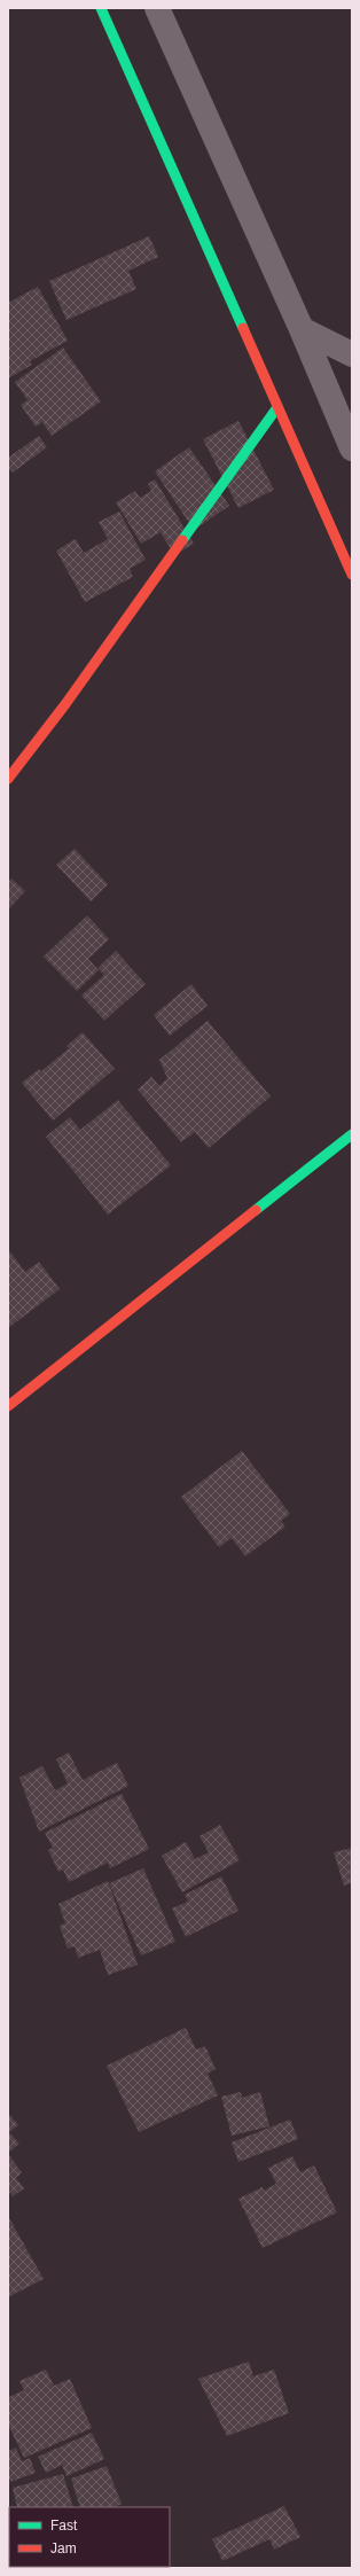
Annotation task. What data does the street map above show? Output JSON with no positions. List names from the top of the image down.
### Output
{
  "legend": ["Fast", "Jam"]
}
